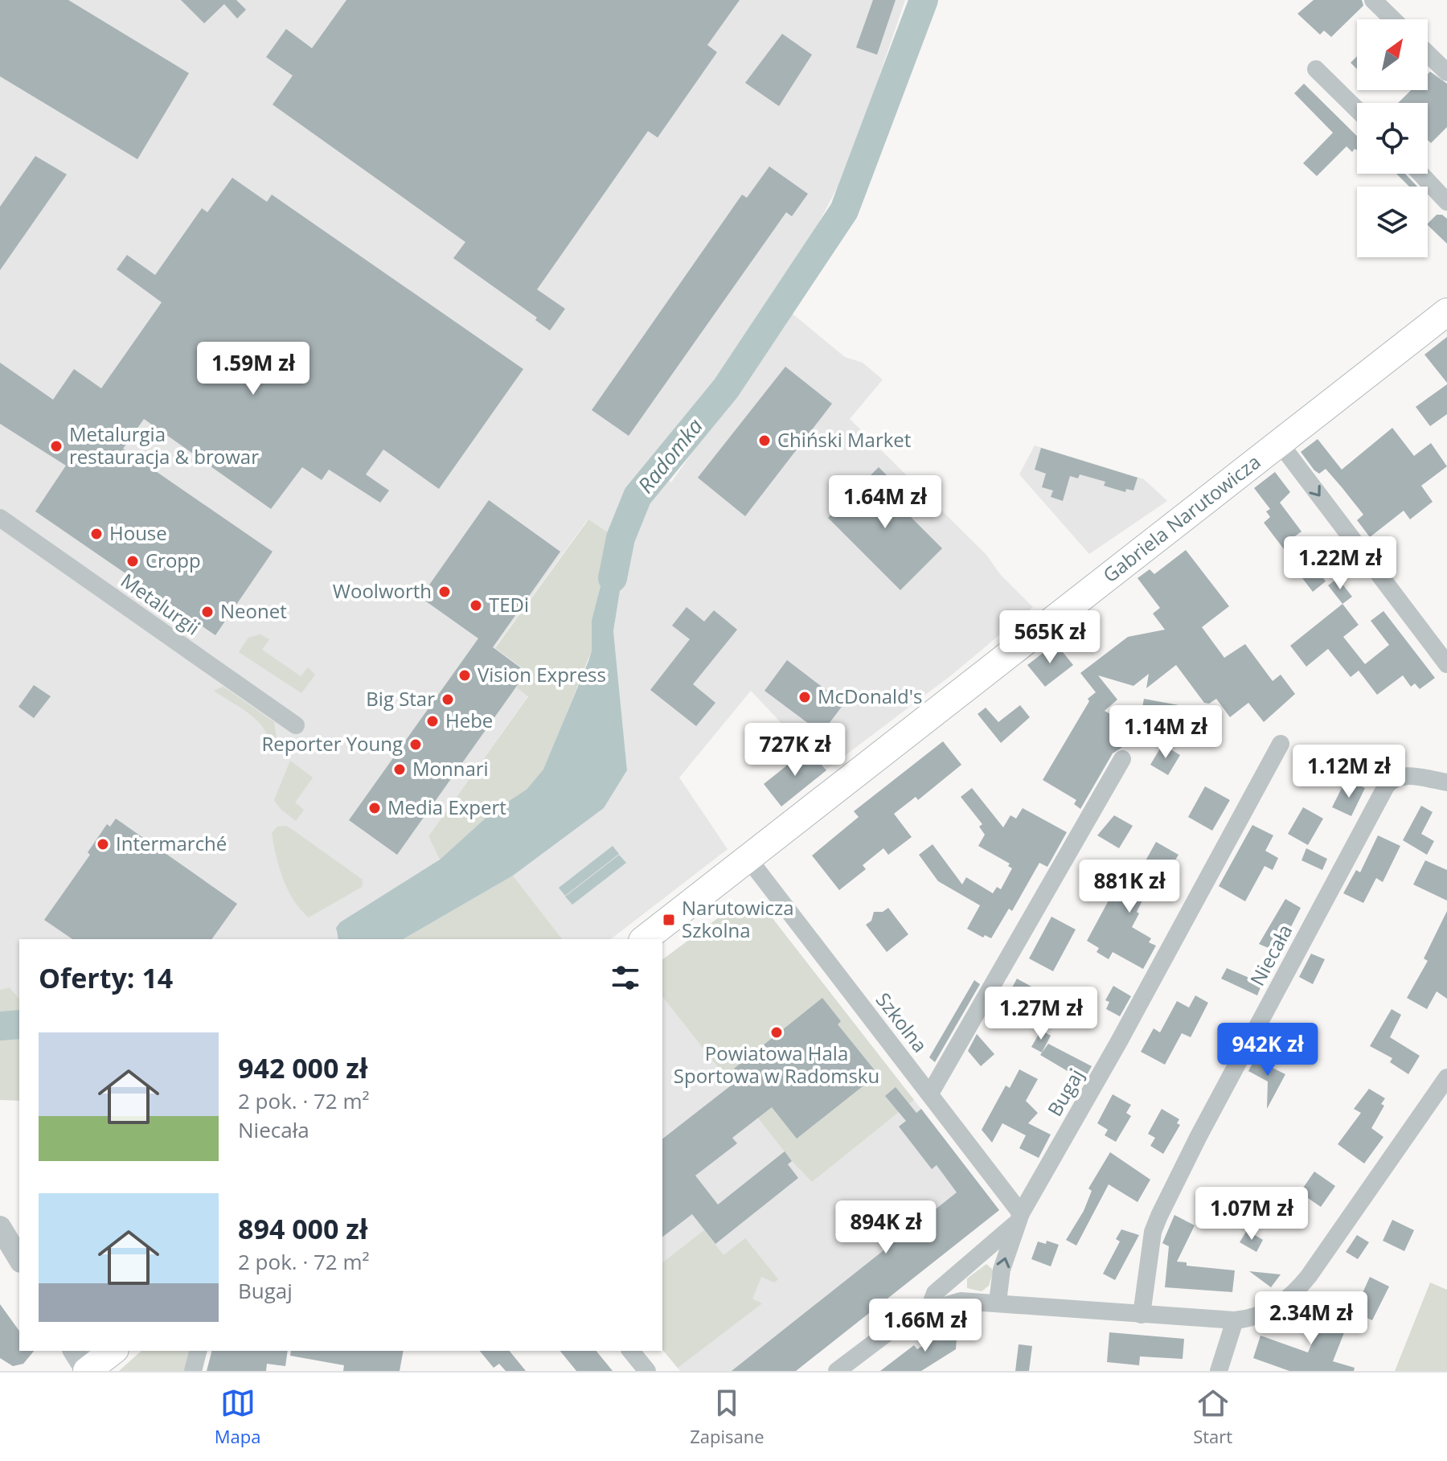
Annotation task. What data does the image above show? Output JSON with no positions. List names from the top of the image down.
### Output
{
  "streets": {
    "main road": ["Gabriela Narutowicza"],
    "street": [
      "Metalurgii",
      "Niecała",
      "Szkolna",
      "Bugaj"
    ]
  },
  "crossings": [
    ["Gabriela Narutowicza", "Szkolna"],
    ["Szkolna", "Bugaj"]
  ],
  "water": ["Radomka"],
  "places": {
    "other": [
      "Chiński Market",
      "Metalurgia restauracja & browar",
      "House",
      "Cropp",
      "Woolworth",
      "TEDi",
      "Neonet",
      "Vision Express",
      "McDonald's",
      "Big Star",
      "Hebe",
      "Reporter Young",
      "Monnari",
      "Media Expert",
      "Intermarché",
      "Powiatowa Hala Sportowa w Radomsku"
    ],
    "transit": ["Narutowicza Szkolna"]
  },
  "north": "top right",
  "page": {
    "price": [
      "1.59M zł",
      "1.64M zł",
      "1.22M zł",
      "565K zł",
      "1.14M zł",
      "727K zł",
      "1.12M zł",
      "881K zł",
      "1.27M zł",
      "942K zł",
      "1.07M zł",
      "894K zł",
      "2.34M zł",
      "1.66M zł"
    ],
    "heading": "Oferty: 14",
    "list": [
      {
        "name": "942 000 zł",
        "note": "2 pok. · 72 m² · Niecała"
      },
      {
        "name": "894 000 zł",
        "note": "2 pok. · 72 m² · Bugaj"
      }
    ],
    "tabs": ["Mapa", "Zapisane", "Start"]
  }
}
